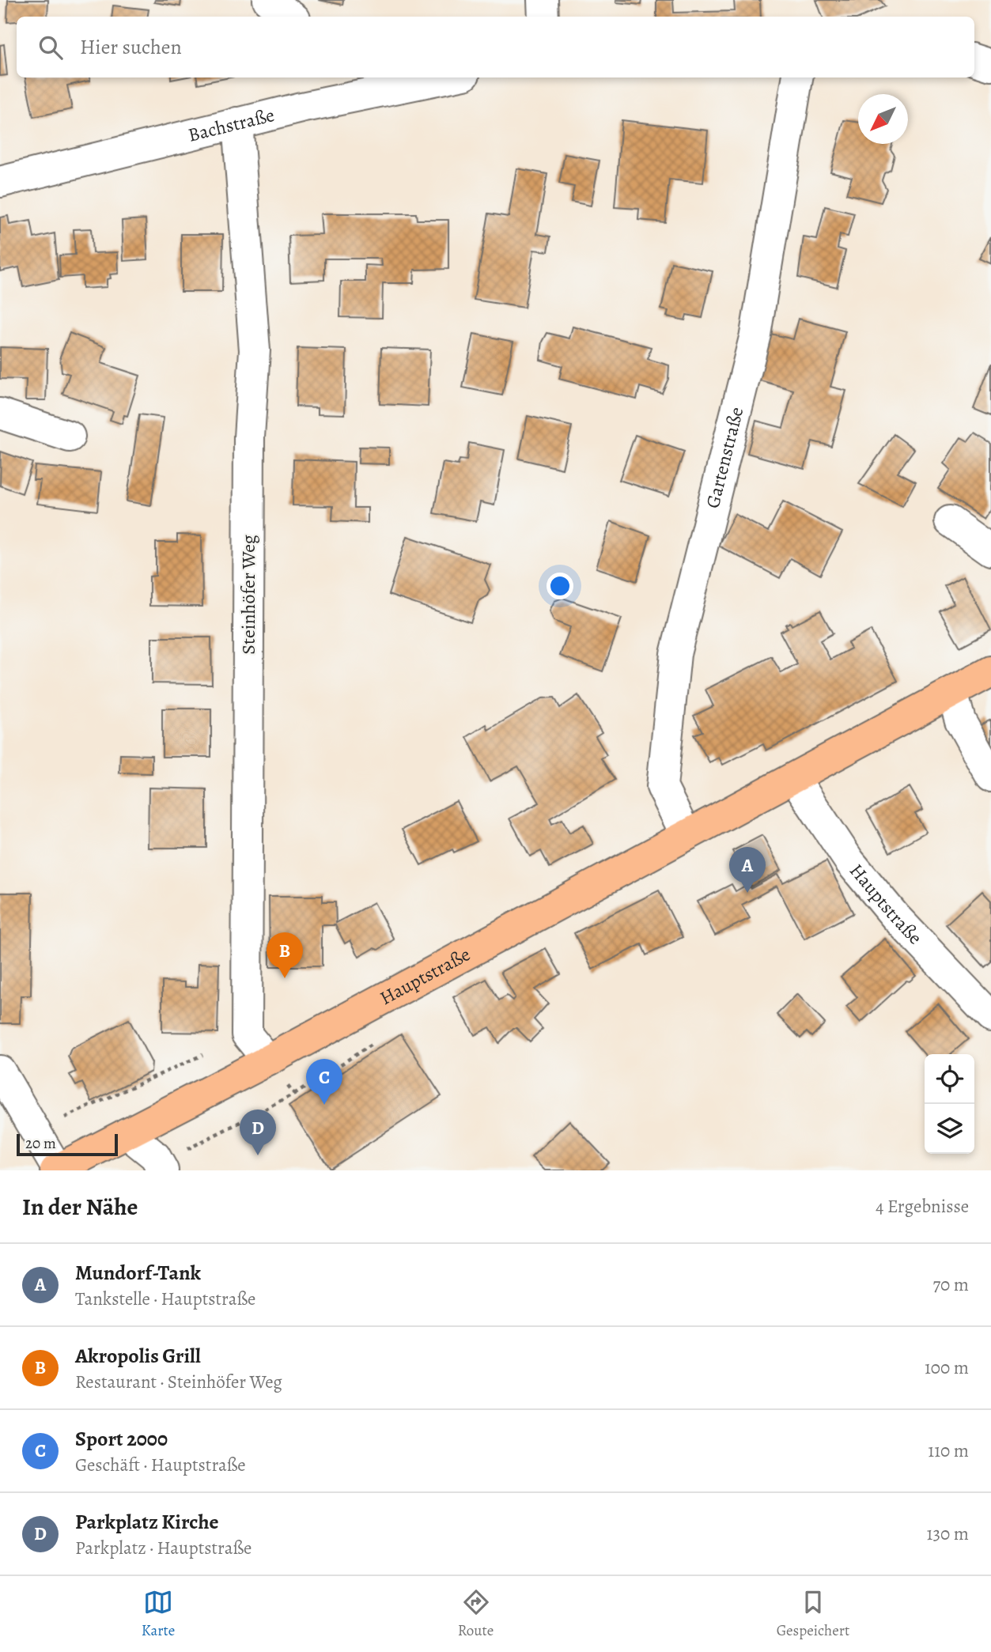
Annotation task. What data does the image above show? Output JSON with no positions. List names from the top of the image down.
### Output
{
  "streets": {
    "main road": ["Hauptstraße"],
    "street": ["Bachstraße", "Gartenstraße", "Steinhöfer Weg"]
  },
  "crossings": [
    ["Bachstraße", "Steinhöfer Weg"],
    ["Gartenstraße", "Hauptstraße"],
    ["Steinhöfer Weg", "Hauptstraße"]
  ],
  "scale_bar": "20 m",
  "north": "bottom left",
  "page": {
    "search": "Hier suchen",
    "pins": [
      "A",
      "B",
      "C",
      "D"
    ],
    "scale": "20 m",
    "heading": ["In der Nähe", "4 Ergebnisse"],
    "list": [
      {
        "mark": "A",
        "name": "Mundorf-Tank",
        "note": "Tankstelle · Hauptstraße",
        "value": "70 m"
      },
      {
        "mark": "B",
        "name": "Akropolis Grill",
        "note": "Restaurant · Steinhöfer Weg",
        "value": "100 m"
      },
      {
        "mark": "C",
        "name": "Sport 2000",
        "note": "Geschäft · Hauptstraße",
        "value": "110 m"
      },
      {
        "mark": "D",
        "name": "Parkplatz Kirche",
        "note": "Parkplatz · Hauptstraße",
        "value": "130 m"
      }
    ],
    "nav": ["Karte", "Route", "Gespeichert"]
  }
}
